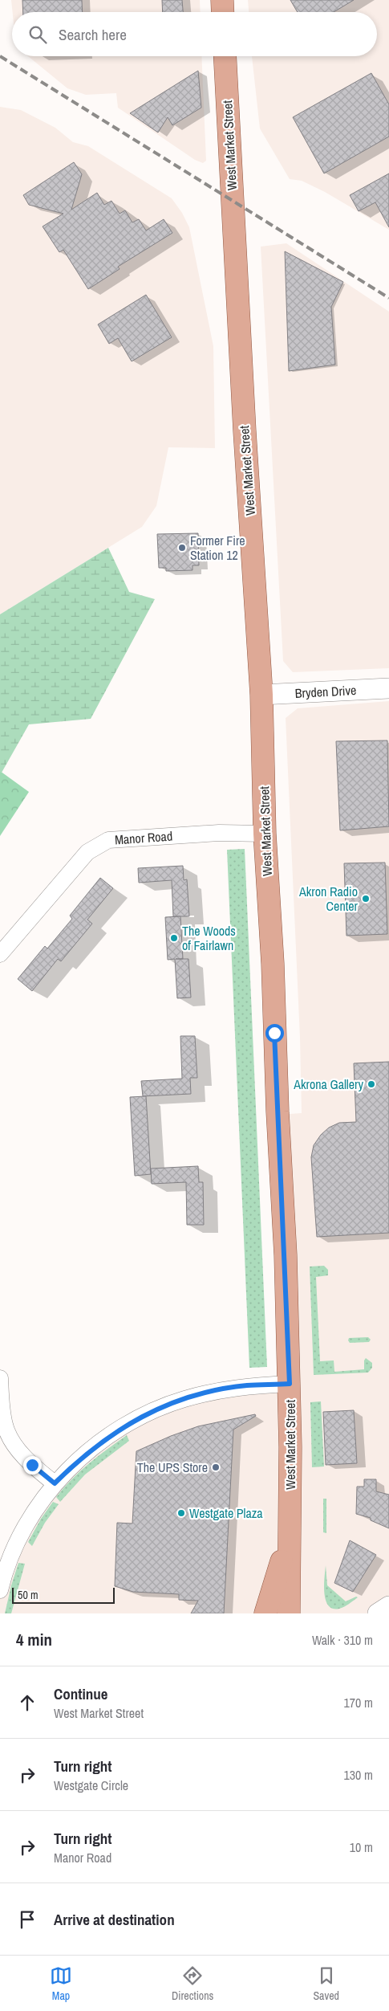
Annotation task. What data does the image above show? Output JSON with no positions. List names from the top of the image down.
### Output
{
  "streets": {
    "main road": ["West Market Street"],
    "street": ["Bryden Drive", "Manor Road"]
  },
  "crossings": [
    ["West Market Street", "Bryden Drive"],
    ["West Market Street", "Manor Road"]
  ],
  "places": [
    "Former Fire Station 12",
    "Akron Radio Center",
    "The Woods of Fairlawn",
    "Akrona Gallery",
    "The UPS Store",
    "Westgate Plaza"
  ],
  "scale_bar": "50 m",
  "page": {
    "search": "Search here",
    "scale": "50 m",
    "heading": ["4 min", "Walk · 310 m"],
    "list": [
      ["Continue", "West Market Street", "170 m"],
      ["Turn right", "Westgate Circle", "130 m"],
      ["Turn right", "Manor Road", "10 m"],
      "Arrive at destination"
    ],
    "nav": ["Map", "Directions", "Saved"]
  }
}
